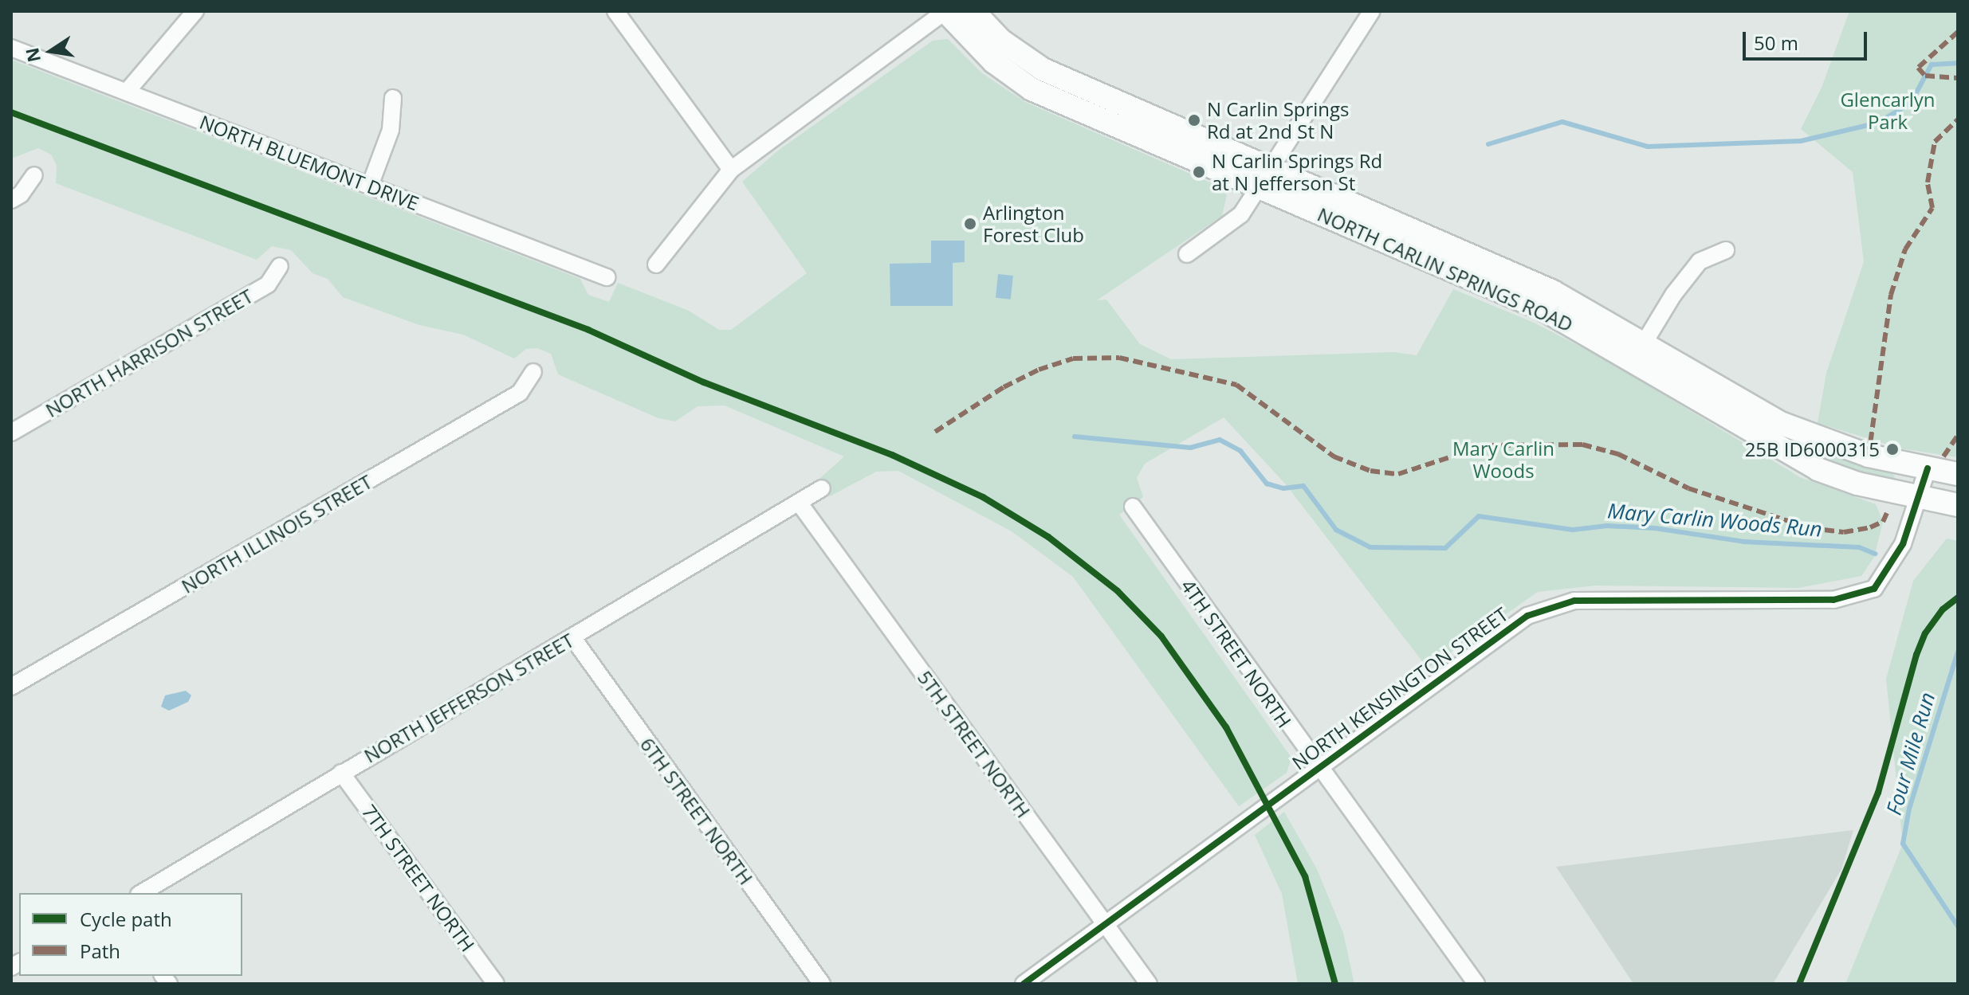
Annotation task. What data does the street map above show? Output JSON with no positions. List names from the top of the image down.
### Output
{
  "streets": {
    "main road": ["NORTH CARLIN SPRINGS ROAD"],
    "street": [
      "NORTH BLUEMONT DRIVE",
      "NORTH HARRISON STREET",
      "NORTH ILLINOIS STREET",
      "4TH STREET NORTH",
      "NORTH KENSINGTON STREET",
      "NORTH JEFFERSON STREET",
      "5TH STREET NORTH",
      "6TH STREET NORTH",
      "7TH STREET NORTH"
    ]
  },
  "crossings": [
    ["NORTH CARLIN SPRINGS ROAD", "NORTH KENSINGTON STREET"],
    ["4TH STREET NORTH", "NORTH KENSINGTON STREET"],
    ["NORTH KENSINGTON STREET", "5TH STREET NORTH"],
    ["NORTH JEFFERSON STREET", "5TH STREET NORTH"],
    ["NORTH JEFFERSON STREET", "6TH STREET NORTH"],
    ["NORTH JEFFERSON STREET", "7TH STREET NORTH"]
  ],
  "water": ["Mary Carlin Woods Run", "Four Mile Run"],
  "parks": ["Glencarlyn Park", "Mary Carlin Woods"],
  "places": [
    "N Carlin Springs Rd at 2nd St N",
    "N Carlin Springs Rd at N Jefferson St",
    "Arlington Forest Club",
    "25B ID6000315"
  ],
  "legend": ["Cycle path", "Path"],
  "scale_bar": "50 m",
  "north": "left"
}
